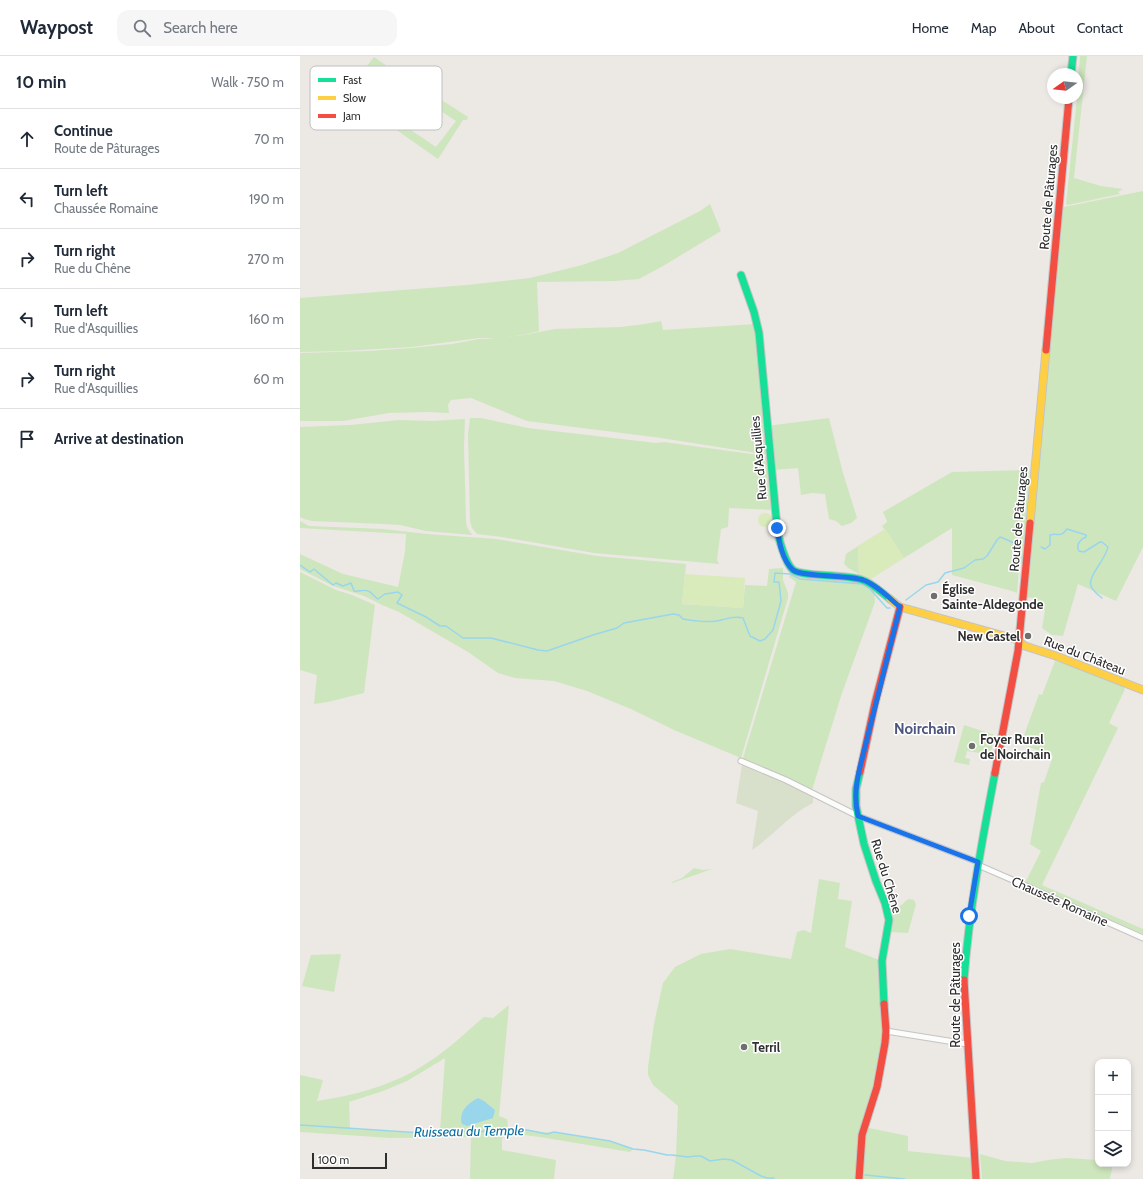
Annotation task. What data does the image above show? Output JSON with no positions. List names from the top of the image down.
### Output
{
  "streets": {
    "street": [
      "Route de Pâturages",
      "Rue d'Asquillies",
      "Rue du Château",
      "Rue du Chêne",
      "Chaussée Romaine"
    ]
  },
  "crossings": [
    ["Route de Pâturages", "Rue du Château"],
    ["Route de Pâturages", "Chaussée Romaine"],
    ["Rue d'Asquillies", "Rue du Château"],
    ["Rue d'Asquillies", "Rue du Chêne"],
    ["Rue du Château", "Rue du Chêne"],
    ["Rue du Chêne", "Chaussée Romaine"]
  ],
  "districts": ["Noirchain"],
  "water": ["Ruisseau du Temple"],
  "places": [
    "Église Sainte-Aldegonde",
    "New Castel",
    "Foyer Rural de Noirchain",
    "Terril"
  ],
  "legend": ["Fast", "Slow", "Jam"],
  "scale_bar": "100 m",
  "north": "left",
  "page": {
    "header": "Waypost",
    "search": "Search here",
    "nav": [
      "Home",
      "Map",
      "About",
      "Contact"
    ],
    "heading": ["10 min", "Walk · 750 m"],
    "list": [
      ["Continue", "Route de Pâturages", "70 m"],
      ["Turn left", "Chaussée Romaine", "190 m"],
      ["Turn right", "Rue du Chêne", "270 m"],
      ["Turn left", "Rue d'Asquillies", "160 m"],
      ["Turn right", "Rue d'Asquillies", "60 m"],
      "Arrive at destination"
    ],
    "map_buttons": ["+", "−"],
    "scale": "100 m"
  }
}
